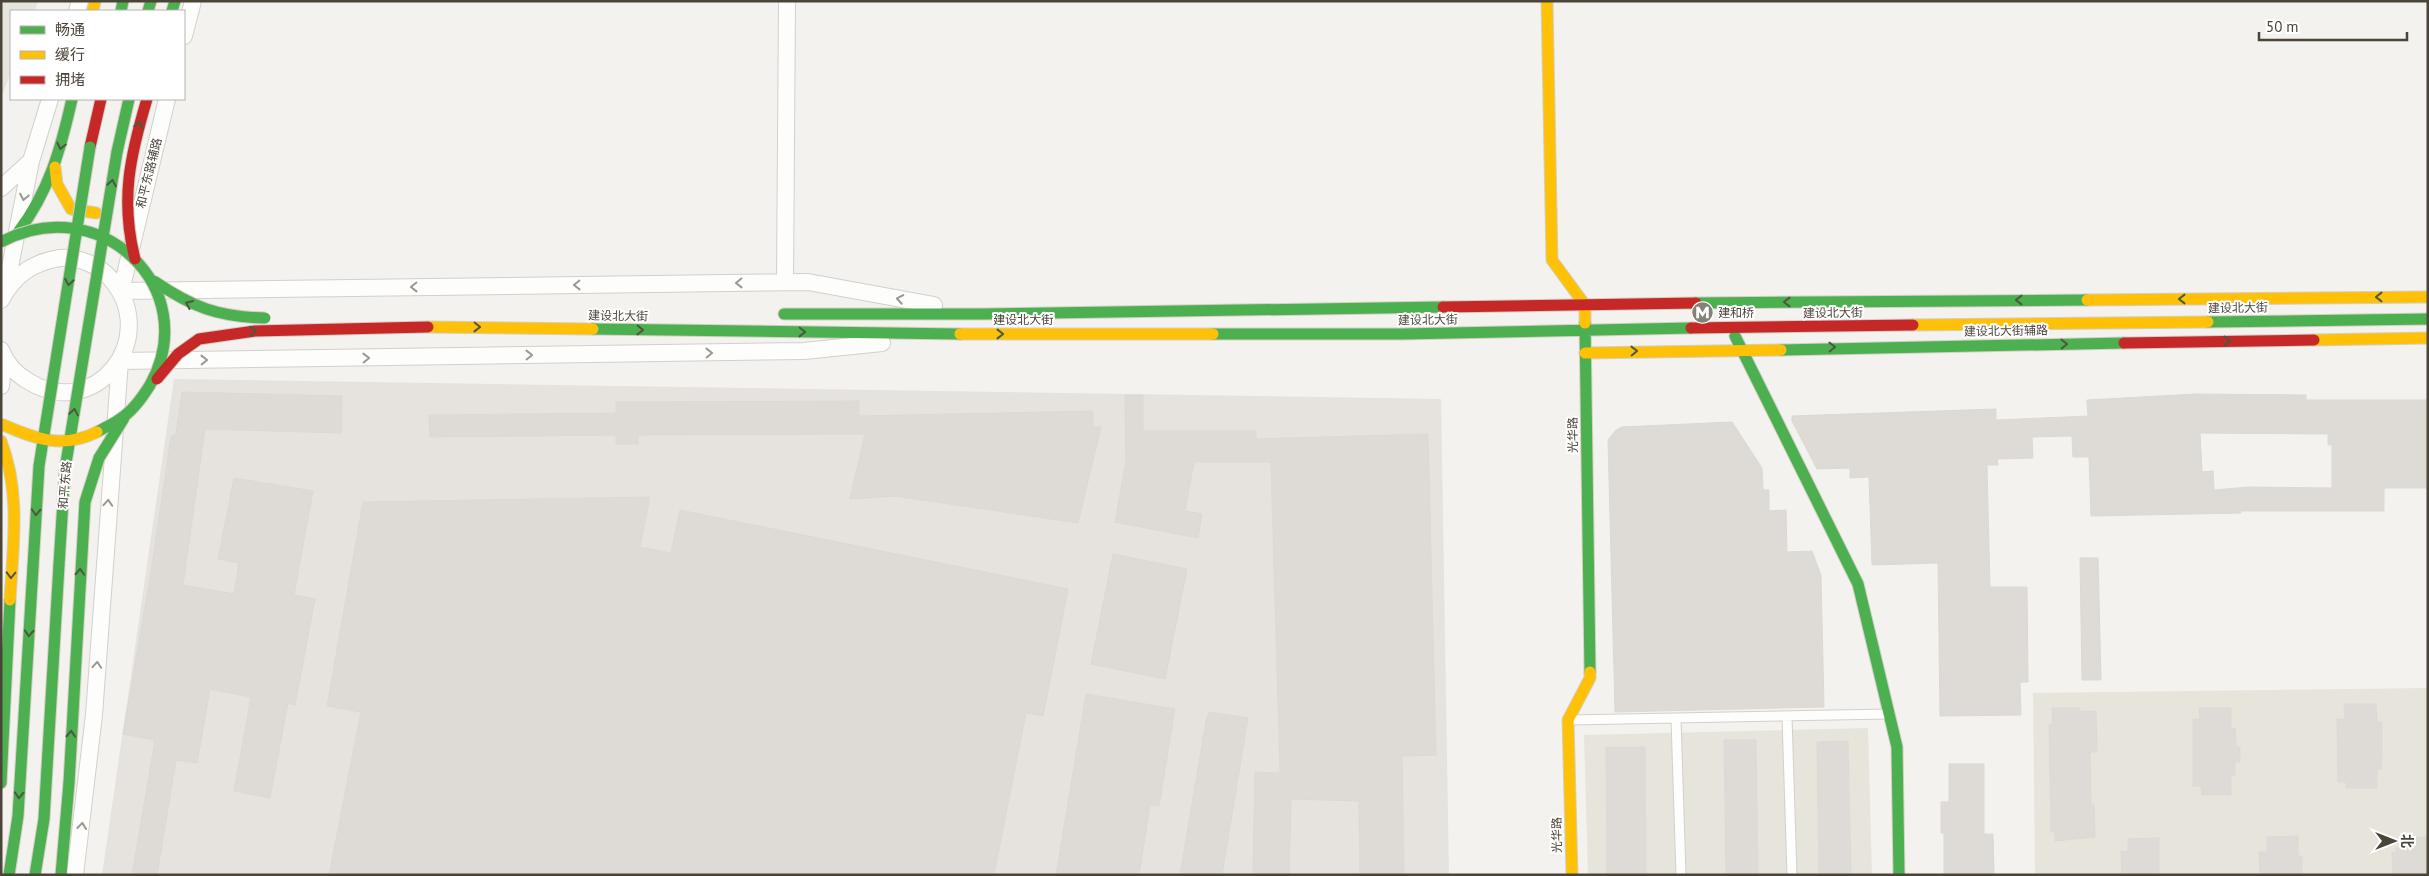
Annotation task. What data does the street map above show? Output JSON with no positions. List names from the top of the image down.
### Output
{
  "streets": {
    "main road": [
      "和平东路辅路",
      "建设北大街",
      "建设北大街辅路",
      "光华路",
      "和平东路"
    ]
  },
  "crossings": [
    ["建设北大街", "光华路"],
    ["建设北大街辅路", "光华路"]
  ],
  "places": {
    "metro station": ["建和桥"]
  },
  "legend": ["畅通", "缓行", "拥堵"],
  "scale_bar": "50 m",
  "north": "right"
}
